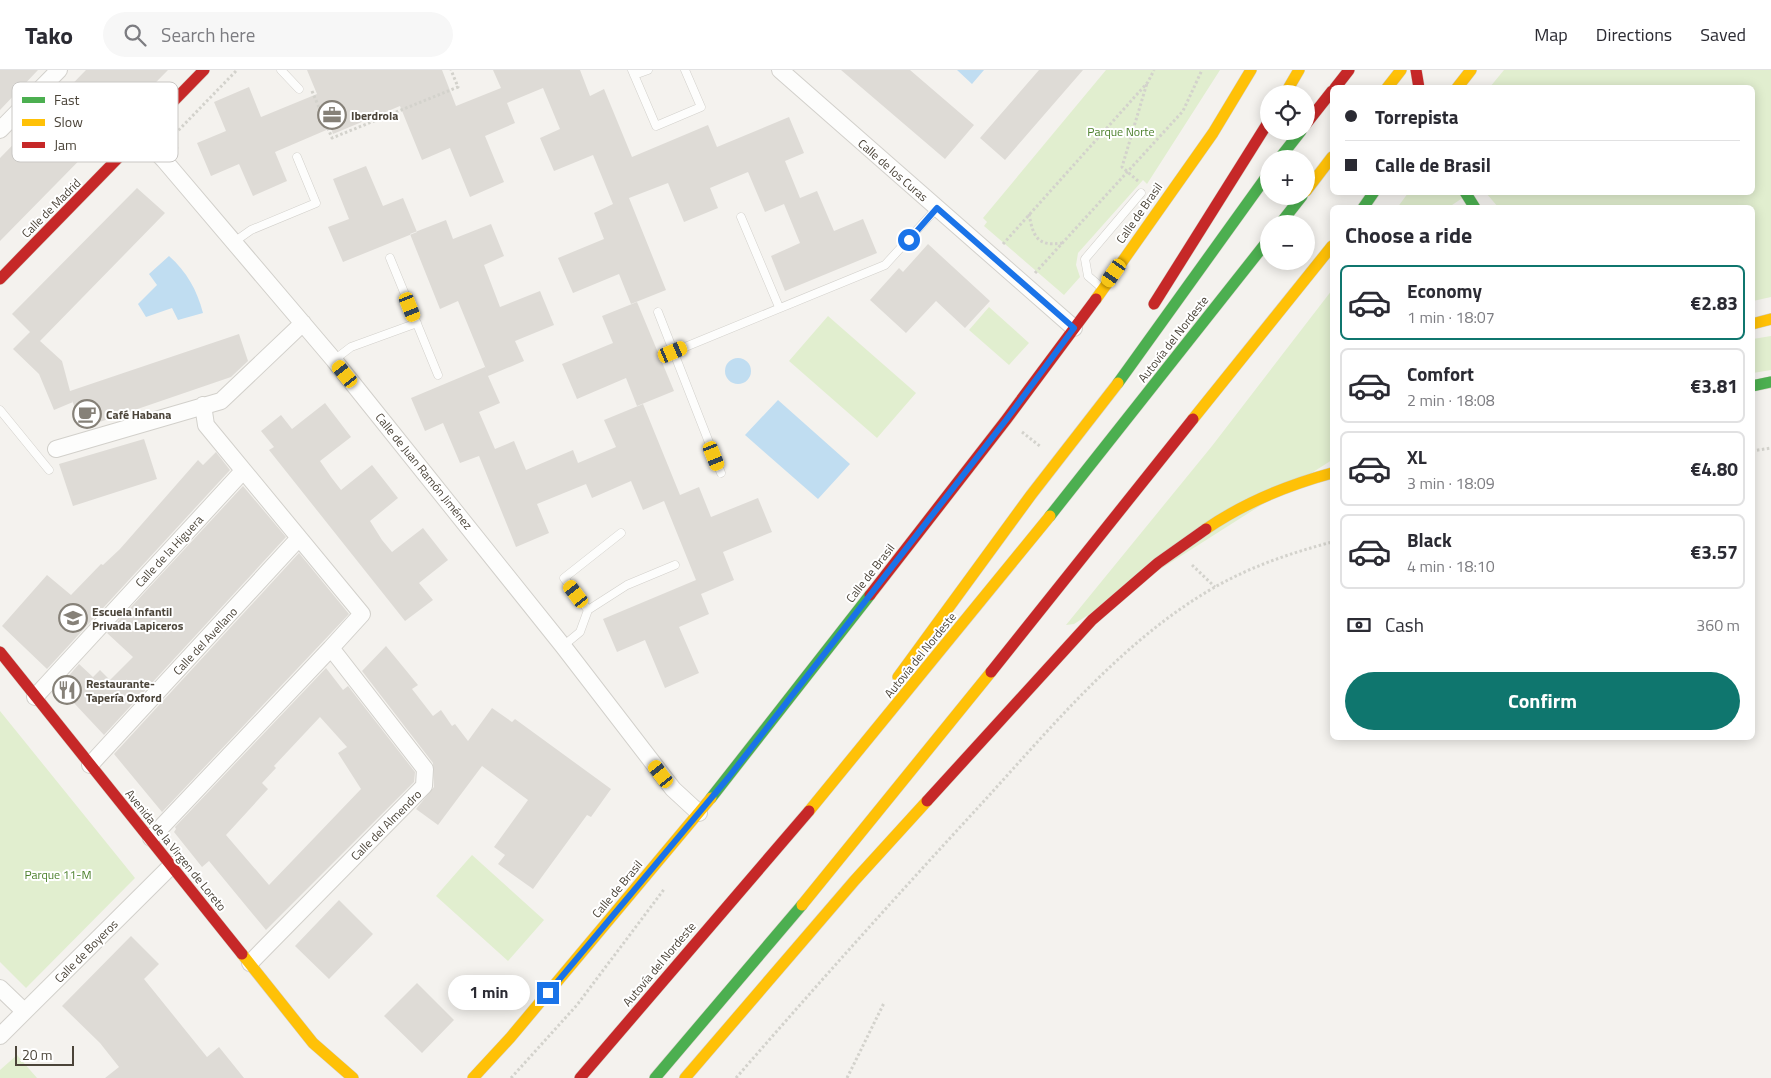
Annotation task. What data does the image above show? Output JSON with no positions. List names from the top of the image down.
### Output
{
  "streets": {
    "main road": [
      "Calle de Madrid",
      "Calle de Brasil",
      "Autovía del Nordeste",
      "Avenida de la Virgen de Loreto"
    ],
    "street": [
      "Calle de los Curas",
      "Calle de Juan Ramón Jiménez",
      "Calle de la Higuera",
      "Calle del Avellano",
      "Calle del Almendro",
      "Calle de Boyeros"
    ]
  },
  "crossings": [
    ["Calle de los Curas", "Calle de Brasil"],
    ["Calle de Brasil", "Calle de Juan Ramón Jiménez"],
    ["Calle de la Higuera", "Avenida de la Virgen de Loreto"],
    ["Calle del Avellano", "Avenida de la Virgen de Loreto"],
    ["Calle del Almendro", "Avenida de la Virgen de Loreto"],
    ["Avenida de la Virgen de Loreto", "Calle de Boyeros"]
  ],
  "parks": ["Parque Norte", "Parque 11-M"],
  "places": {
    "office": ["Iberdrola"],
    "cafe": ["Café Habana"],
    "school or university": ["Escuela Infantil Privada Lapiceros"],
    "restaurant": ["Restaurante- Tapería Oxford"]
  },
  "legend": ["Fast", "Slow", "Jam"],
  "scale_bar": "20 m",
  "page": {
    "header": "Tako",
    "search": "Search here",
    "nav": ["Map", "Directions", "Saved"],
    "map_buttons": ["+", "−"],
    "banner": ["Torrepista", "Calle de Brasil"],
    "heading": "Choose a ride",
    "list": [
      {
        "name": "Economy",
        "note": "1 min · 18:07",
        "value": "€2.83"
      },
      {
        "name": "Comfort",
        "note": "2 min · 18:08",
        "value": "€3.81"
      },
      {
        "name": "XL",
        "note": "3 min · 18:09",
        "value": "€4.80"
      },
      {
        "name": "Black",
        "note": "4 min · 18:10",
        "value": "€3.57"
      }
    ],
    "pay": ["Cash", "360 m"],
    "buttons": "Confirm",
    "bubble": "1 min",
    "scale": "20 m"
  }
}
